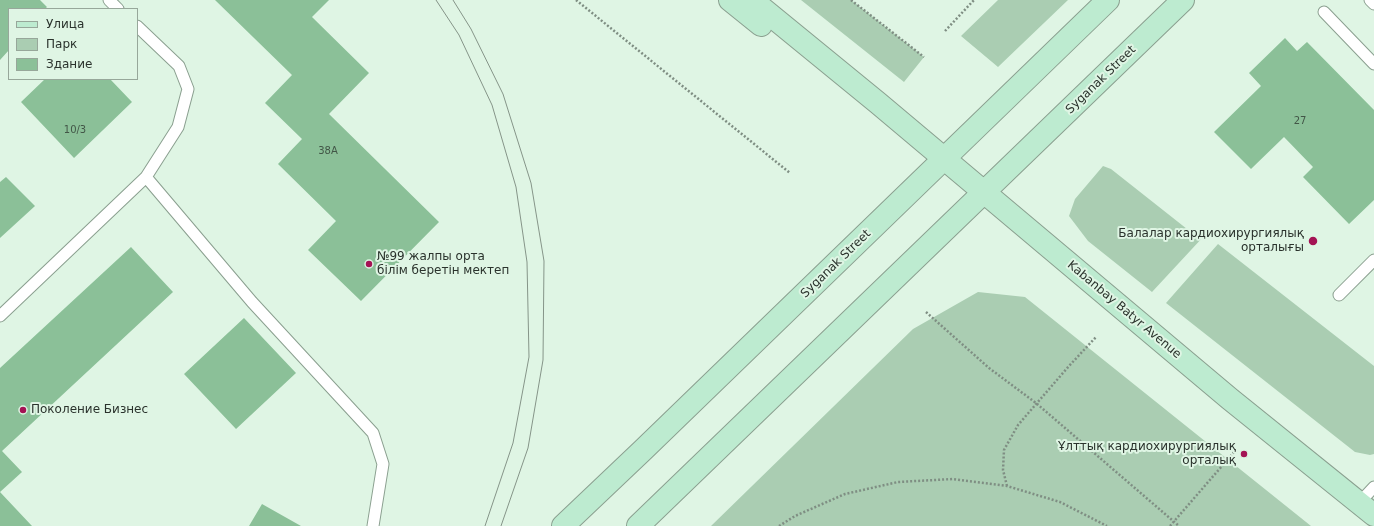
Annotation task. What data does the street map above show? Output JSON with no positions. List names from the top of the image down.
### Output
{
  "streets": {
    "main road": ["Syganak Street", "Kabanbay Batyr Avenue"]
  },
  "crossings": [
    ["Syganak Street", "Kabanbay Batyr Avenue"]
  ],
  "places": [
    "Балалар кардиохирургиялық орталығы",
    "№99 жалпы орта білім беретін мектеп",
    "Поколение Бизнес",
    "Ұлттық кардиохирургиялық орталық"
  ],
  "house_numbers": ["27", "10/3", "38А"],
  "legend": ["Улица", "Парк", "Здание"]
}
